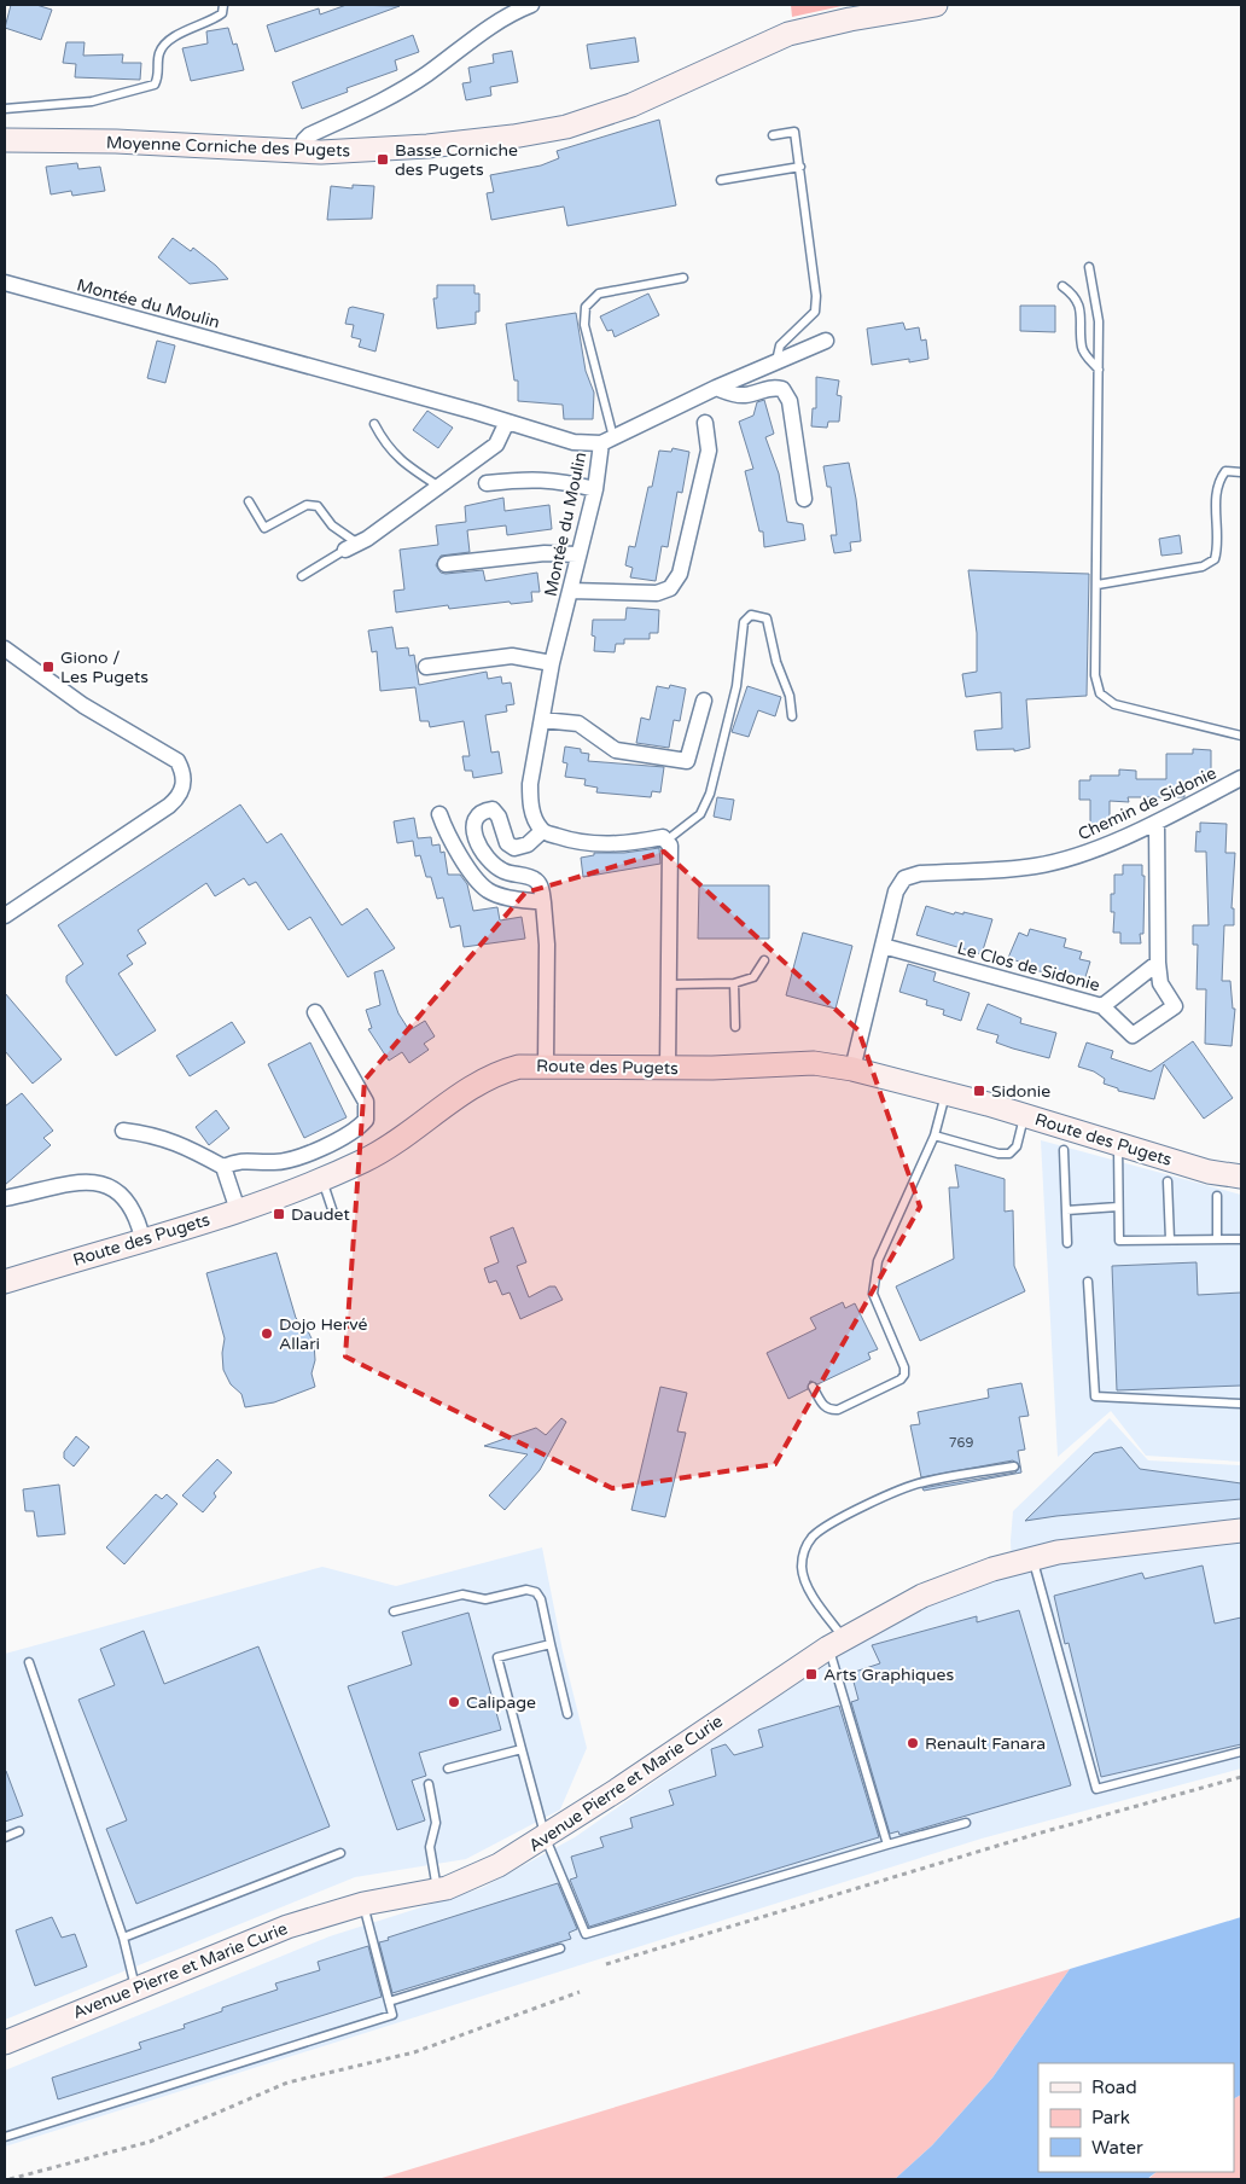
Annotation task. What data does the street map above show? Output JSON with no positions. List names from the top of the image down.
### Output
{
  "streets": {
    "main road": ["Moyenne Corniche des Pugets", "Route des Pugets", "Avenue Pierre et Marie Curie"],
    "street": ["Montée du Moulin", "Chemin de Sidonie", "Le Clos de Sidonie"]
  },
  "crossings": [
    ["Chemin de Sidonie", "Le Clos de Sidonie"],
    ["Chemin de Sidonie", "Route des Pugets"]
  ],
  "places": {
    "transit": [
      "Basse Corniche des Pugets",
      "Giono / Les Pugets",
      "Sidonie",
      "Daudet",
      "Arts Graphiques"
    ],
    "other": ["Dojo Hervé Allari", "Calipage", "Renault Fanara"]
  },
  "house_numbers": ["769"],
  "legend": ["Road", "Park", "Water"]
}
